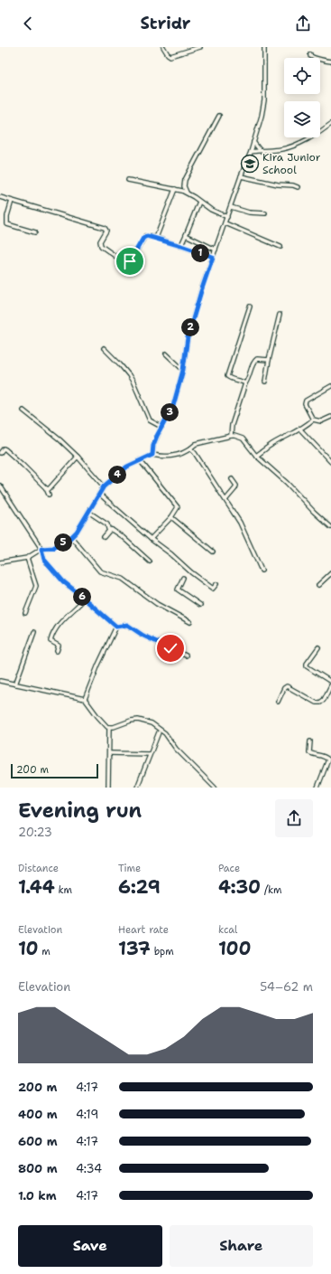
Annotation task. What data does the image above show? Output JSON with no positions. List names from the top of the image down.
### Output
{
  "places": {
    "school or university": ["Kira Junior School"]
  },
  "scale_bar": "200 m",
  "page": {
    "header": "Stridr",
    "pins": [
      "1",
      "2",
      "3",
      "4",
      "5",
      "6"
    ],
    "scale": "200 m",
    "heading": ["Evening run", "20:23"],
    "stats": [
      ["Distance", "1.44 km"],
      ["Time", "6:29"],
      ["Pace", "4:30 /km"],
      ["Elevation", "10 m"],
      ["Heart rate", "137 bpm"],
      ["kcal", "100"]
    ],
    "chart": ["Elevation", "54–62 m"],
    "list": [
      {
        "name": "200 m",
        "note": "4:17"
      },
      {
        "name": "400 m",
        "note": "4:19"
      },
      {
        "name": "600 m",
        "note": "4:17"
      },
      {
        "name": "800 m",
        "note": "4:34"
      },
      {
        "name": "1.0 km",
        "note": "4:17"
      }
    ],
    "buttons": ["Save", "Share"]
  }
}
